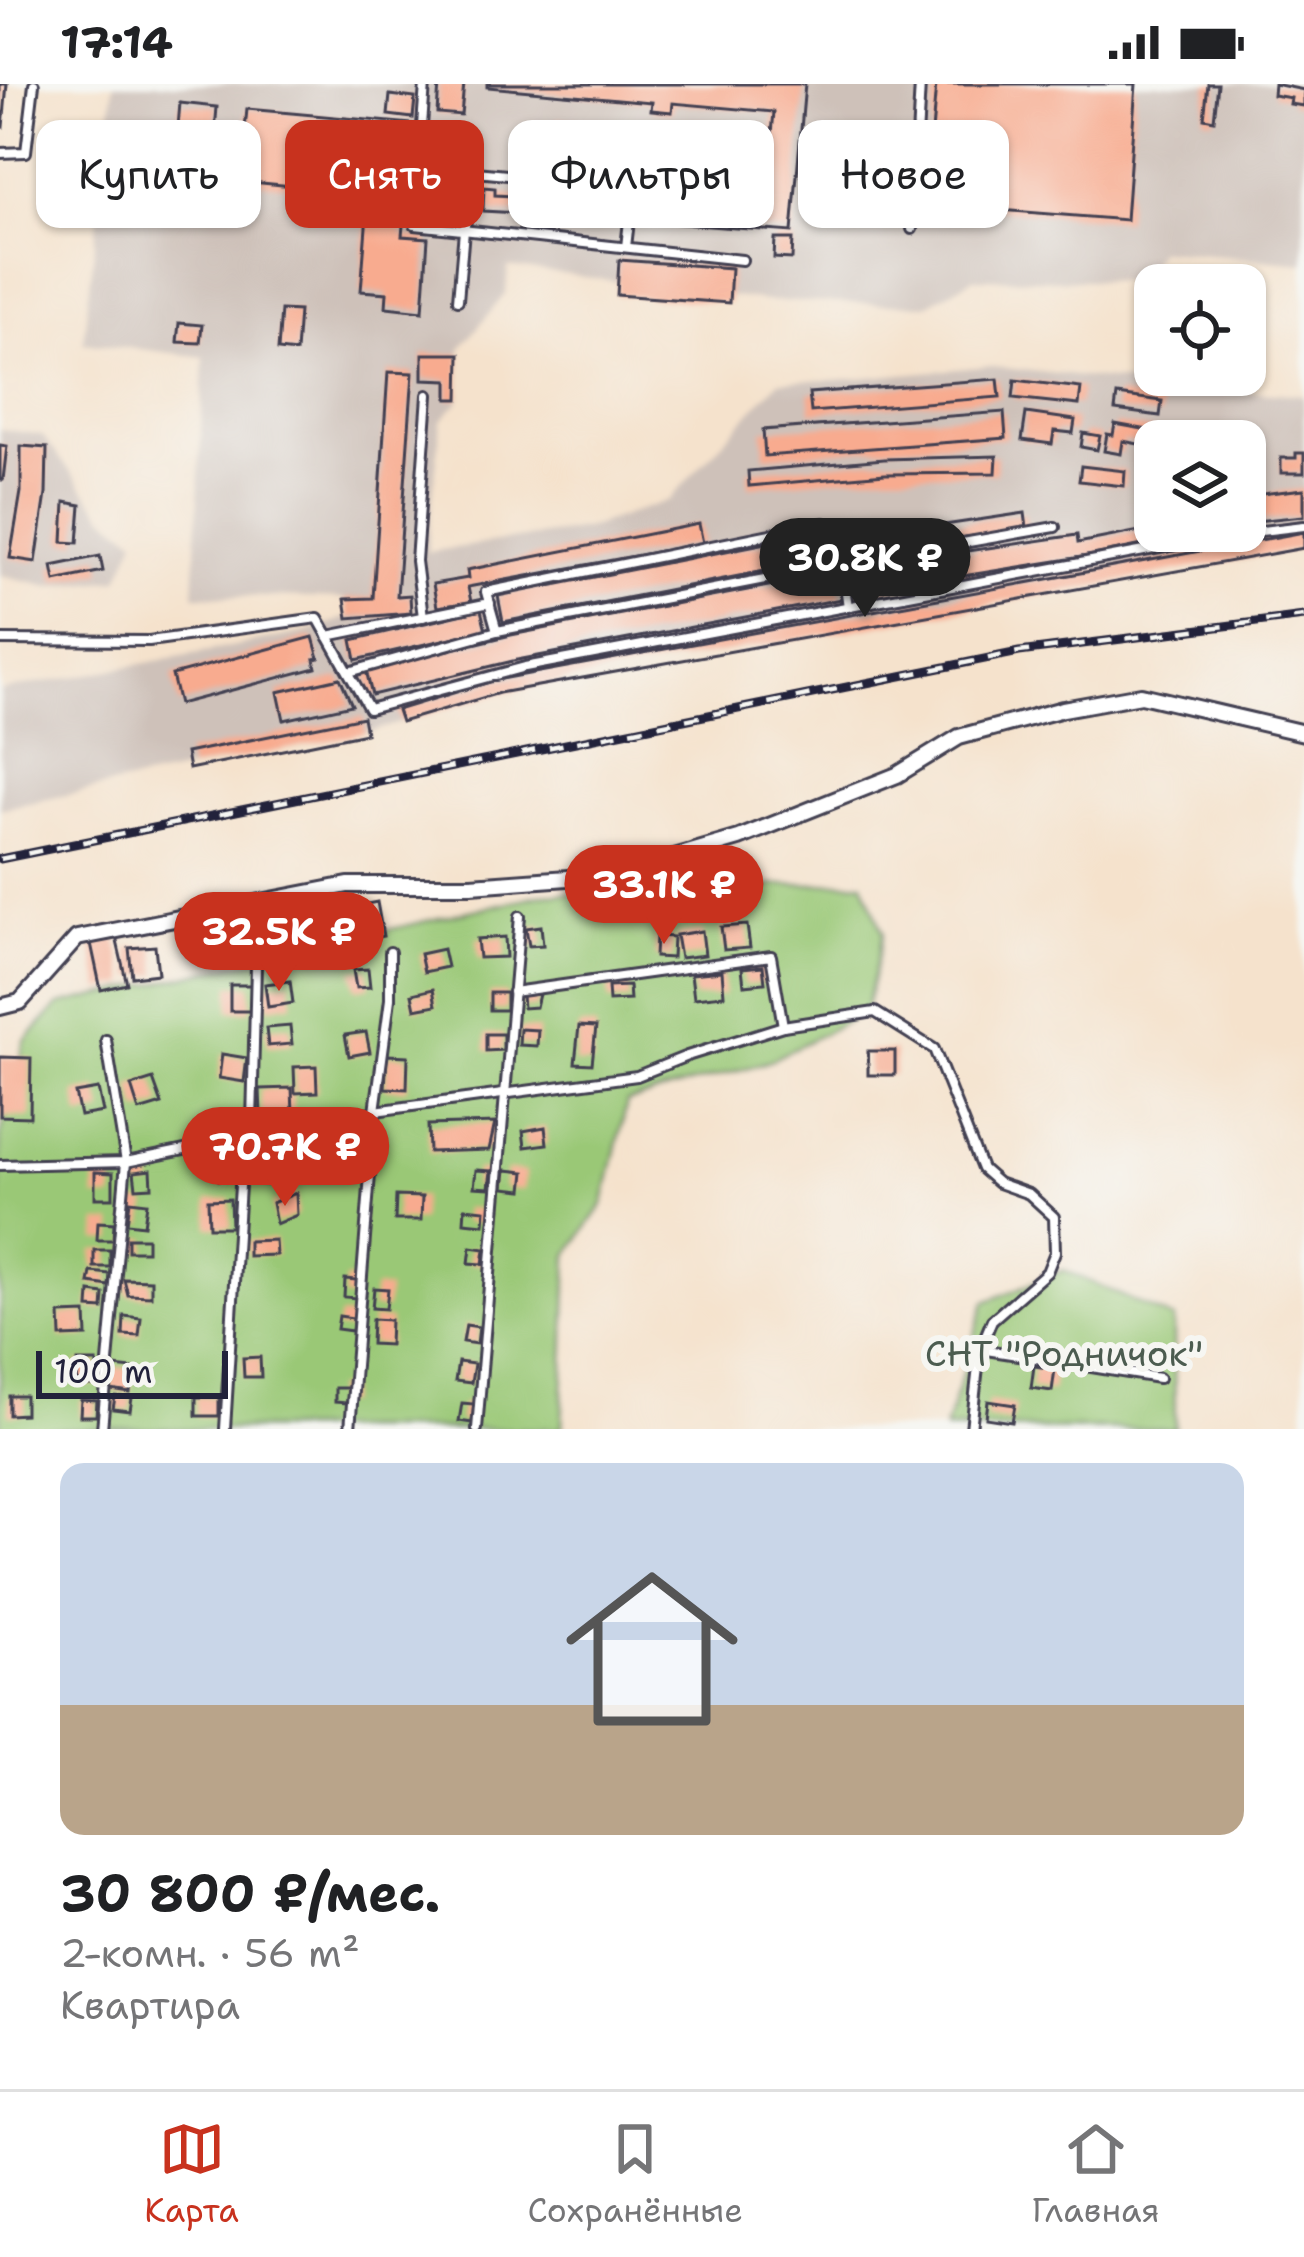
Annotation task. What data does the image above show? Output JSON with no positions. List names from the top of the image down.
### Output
{
  "parks": ["СНТ \"Родничок\""],
  "scale_bar": "100 m",
  "page": {
    "status": "17:14",
    "chip": [
      "Купить",
      "Снять",
      "Фильтры",
      "Новое"
    ],
    "price": [
      "30.8K ₽",
      "33.1K ₽",
      "32.5K ₽",
      "70.7K ₽"
    ],
    "scale": "100 m",
    "list": [
      {
        "name": "30 800 ₽/мес.",
        "note": "2-комн. · 56 m² · Квартира"
      }
    ],
    "tabs": ["Карта", "Сохранённые", "Главная"]
  }
}
